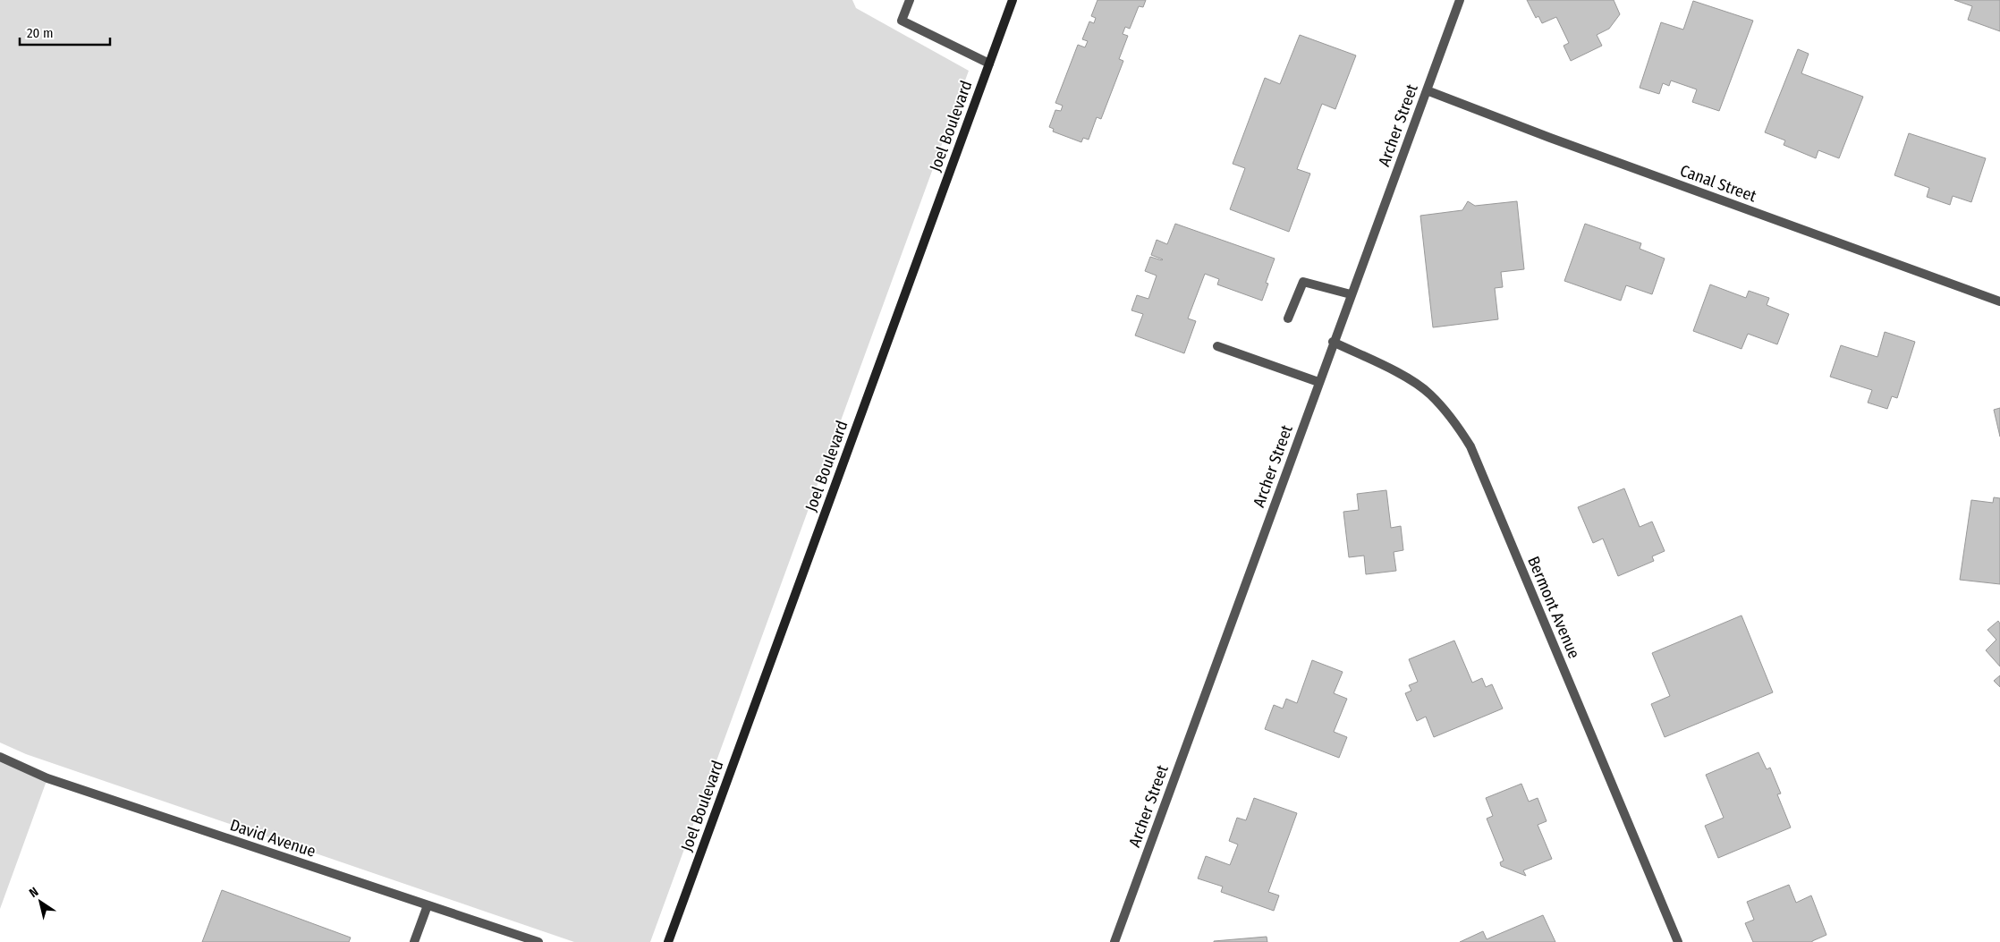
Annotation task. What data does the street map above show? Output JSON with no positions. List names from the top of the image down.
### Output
{
  "streets": {
    "main road": ["Joel Boulevard"],
    "street": [
      "Archer Street",
      "Canal Street",
      "Bermont Avenue",
      "David Avenue"
    ]
  },
  "crossings": [
    ["Archer Street", "Canal Street"],
    ["Archer Street", "Bermont Avenue"]
  ],
  "scale_bar": "20 m",
  "north": "top left"
}
